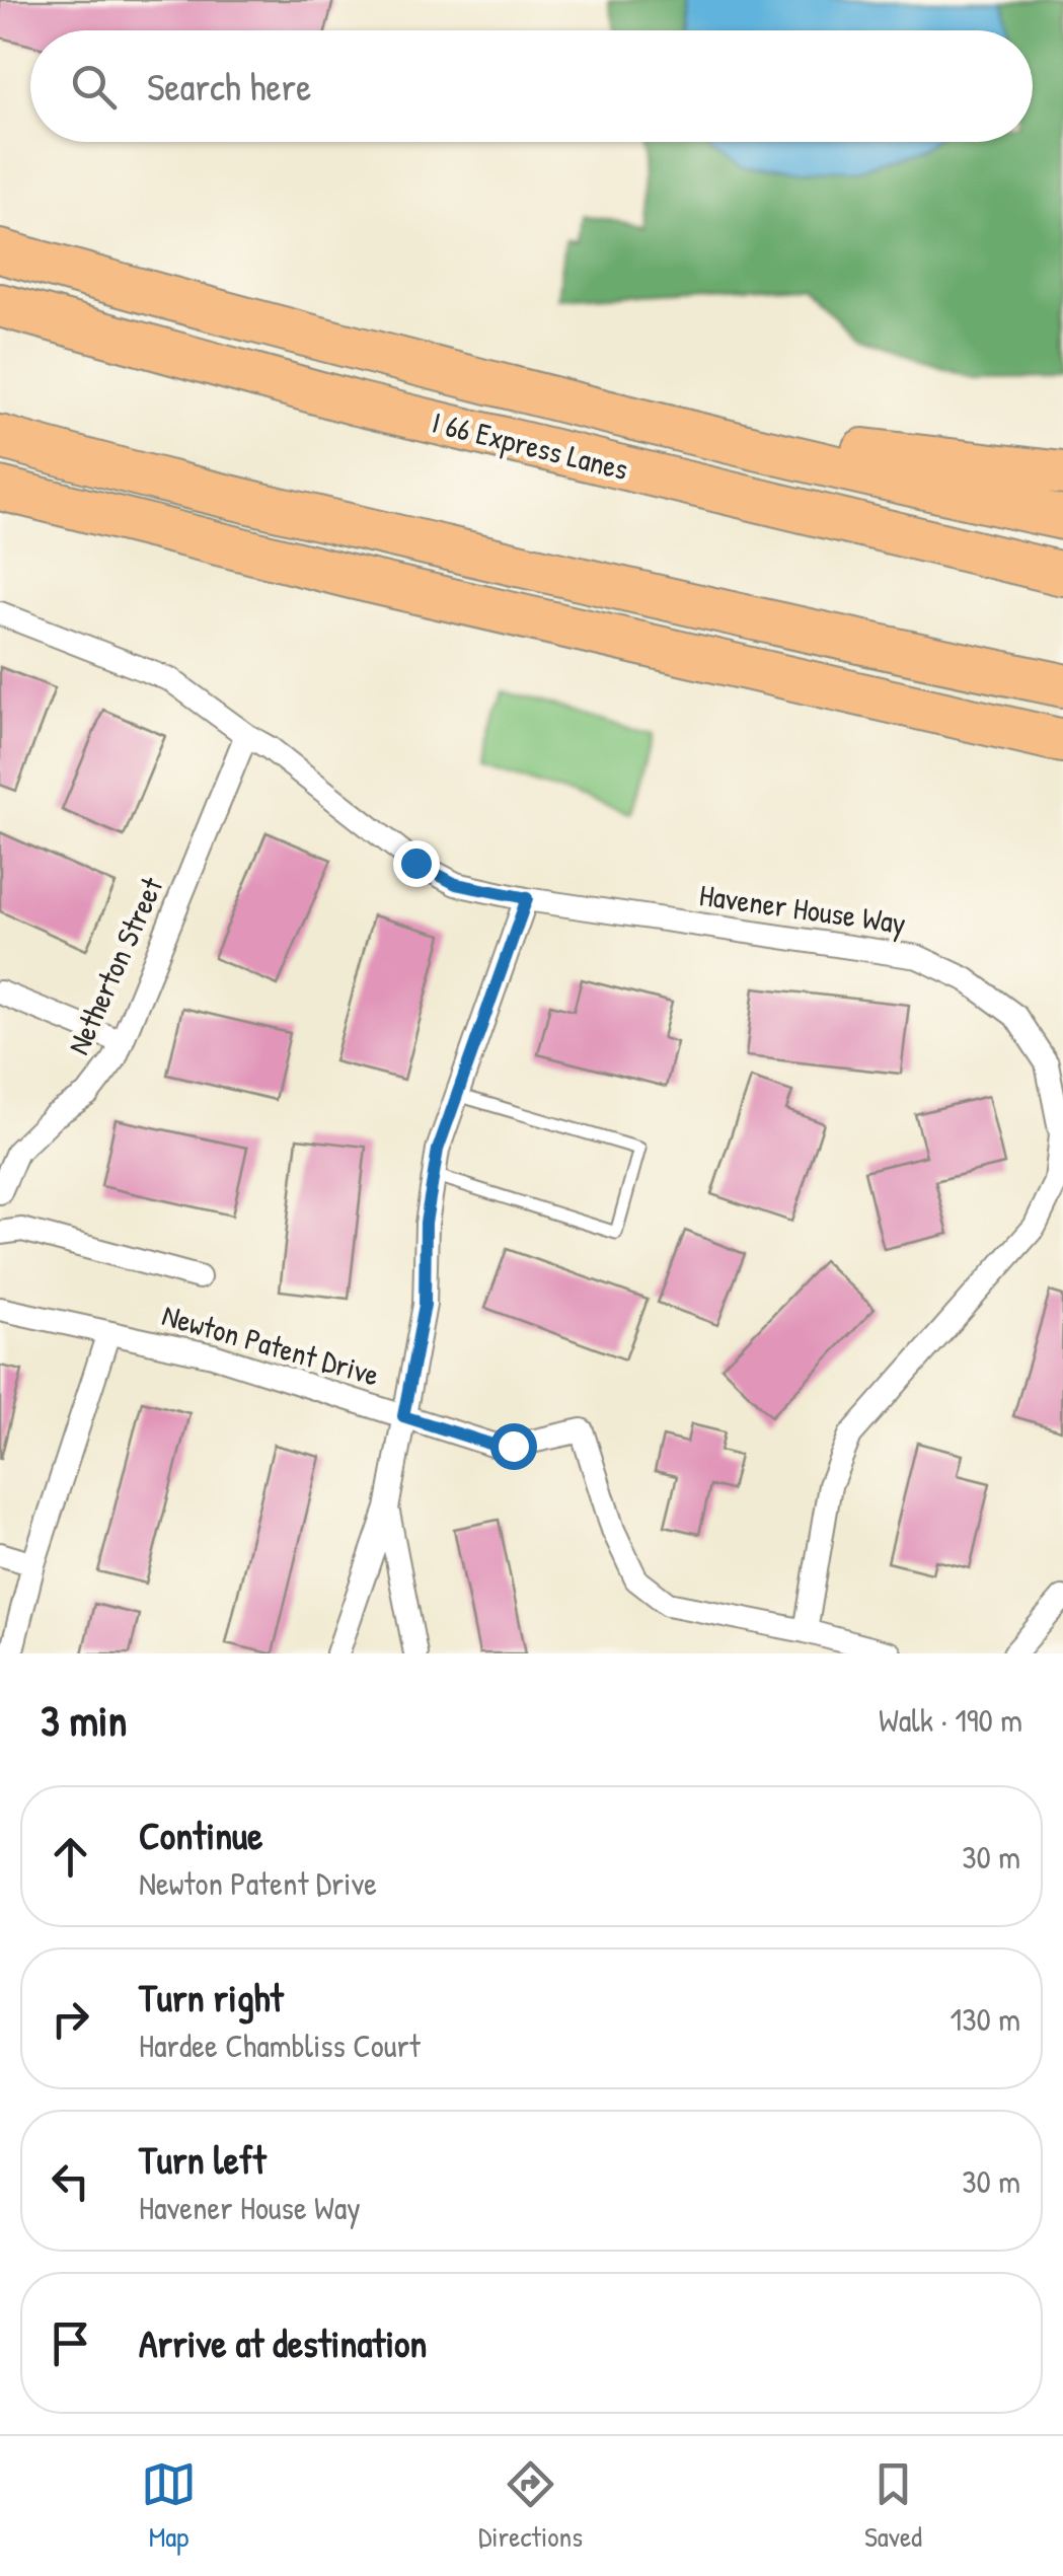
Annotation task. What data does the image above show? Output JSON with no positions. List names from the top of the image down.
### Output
{
  "streets": {
    "highway": ["I 66 Express Lanes"],
    "street": ["Havener House Way", "Netherton Street", "Newton Patent Drive"]
  },
  "crossings": [
    ["Havener House Way", "Netherton Street"],
    ["Havener House Way", "Newton Patent Drive"]
  ],
  "page": {
    "search": "Search here",
    "heading": ["3 min", "Walk · 190 m"],
    "list": [
      ["Continue", "Newton Patent Drive", "30 m"],
      ["Turn right", "Hardee Chambliss Court", "130 m"],
      ["Turn left", "Havener House Way", "30 m"],
      "Arrive at destination"
    ],
    "nav": ["Map", "Directions", "Saved"]
  }
}
